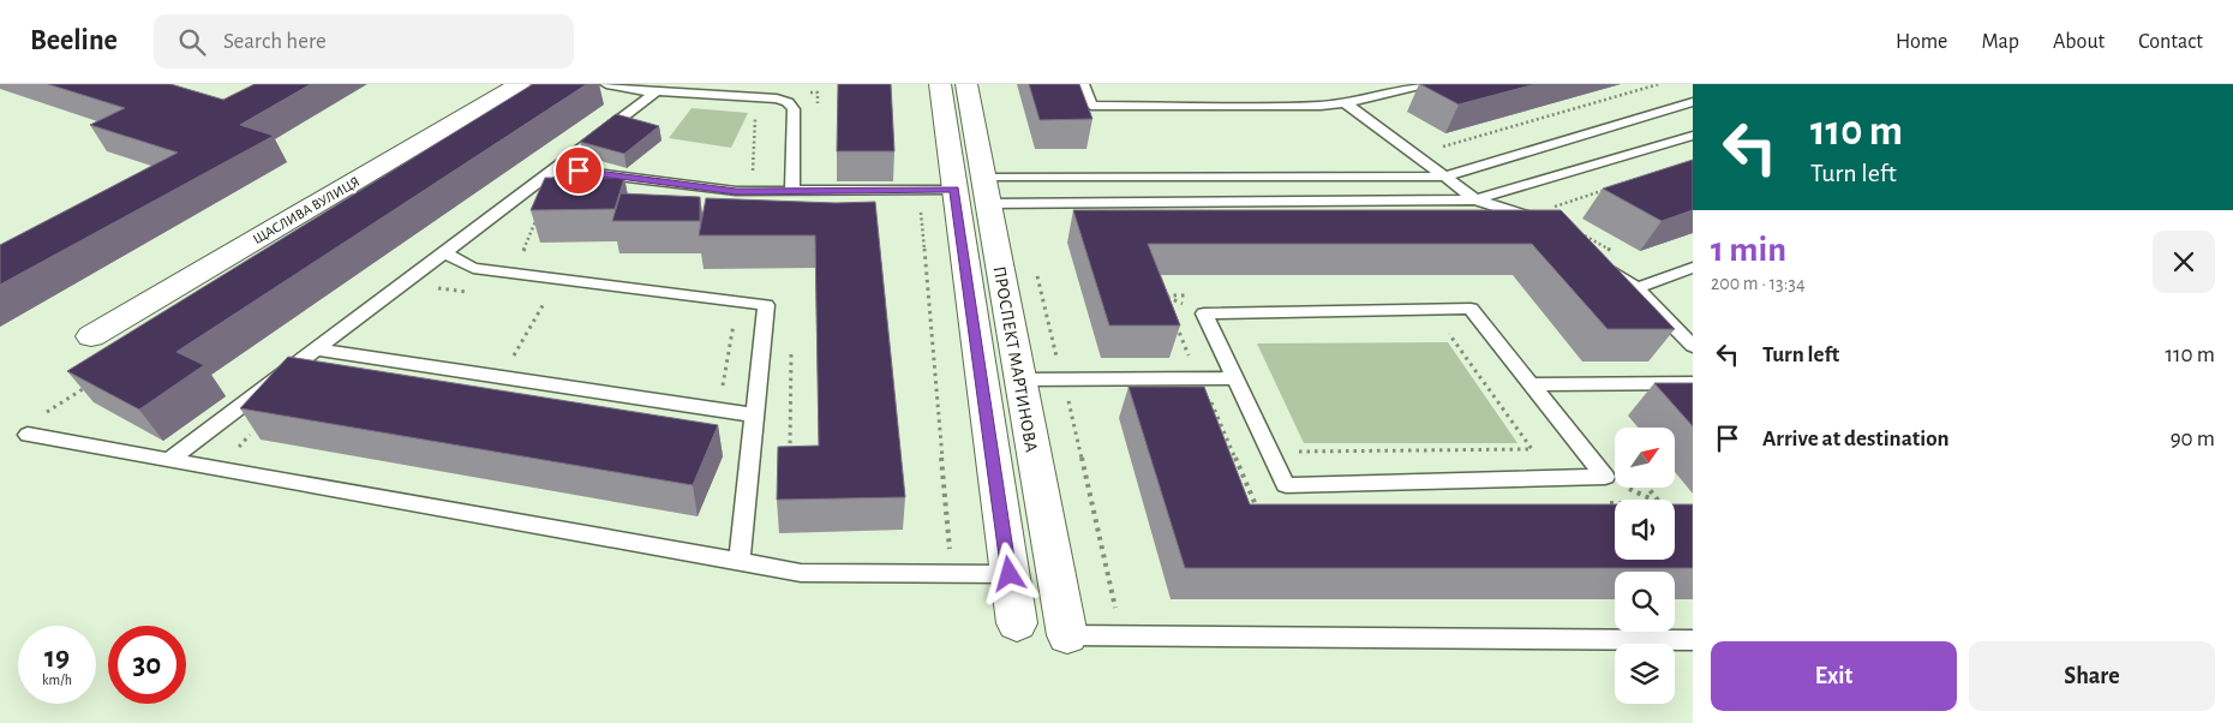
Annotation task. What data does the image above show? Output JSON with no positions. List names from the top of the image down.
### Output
{
  "streets": {
    "street": ["ЩАСЛИВА ВУЛИЦЯ", "ПРОСПЕКТ МАРТИНОВА"]
  },
  "north": "top right",
  "page": {
    "header": "Beeline",
    "search": "Search here",
    "nav": [
      "Home",
      "Map",
      "About",
      "Contact"
    ],
    "turn": ["110 m", "Turn left"],
    "heading": ["1 min", "200 m · 13:34"],
    "list": [
      {
        "name": "Turn left",
        "value": "110 m"
      },
      {
        "name": "Arrive at destination",
        "value": "90 m"
      }
    ],
    "speed": "19 km/h",
    "limit": "30",
    "buttons": ["Exit", "Share"]
  }
}
